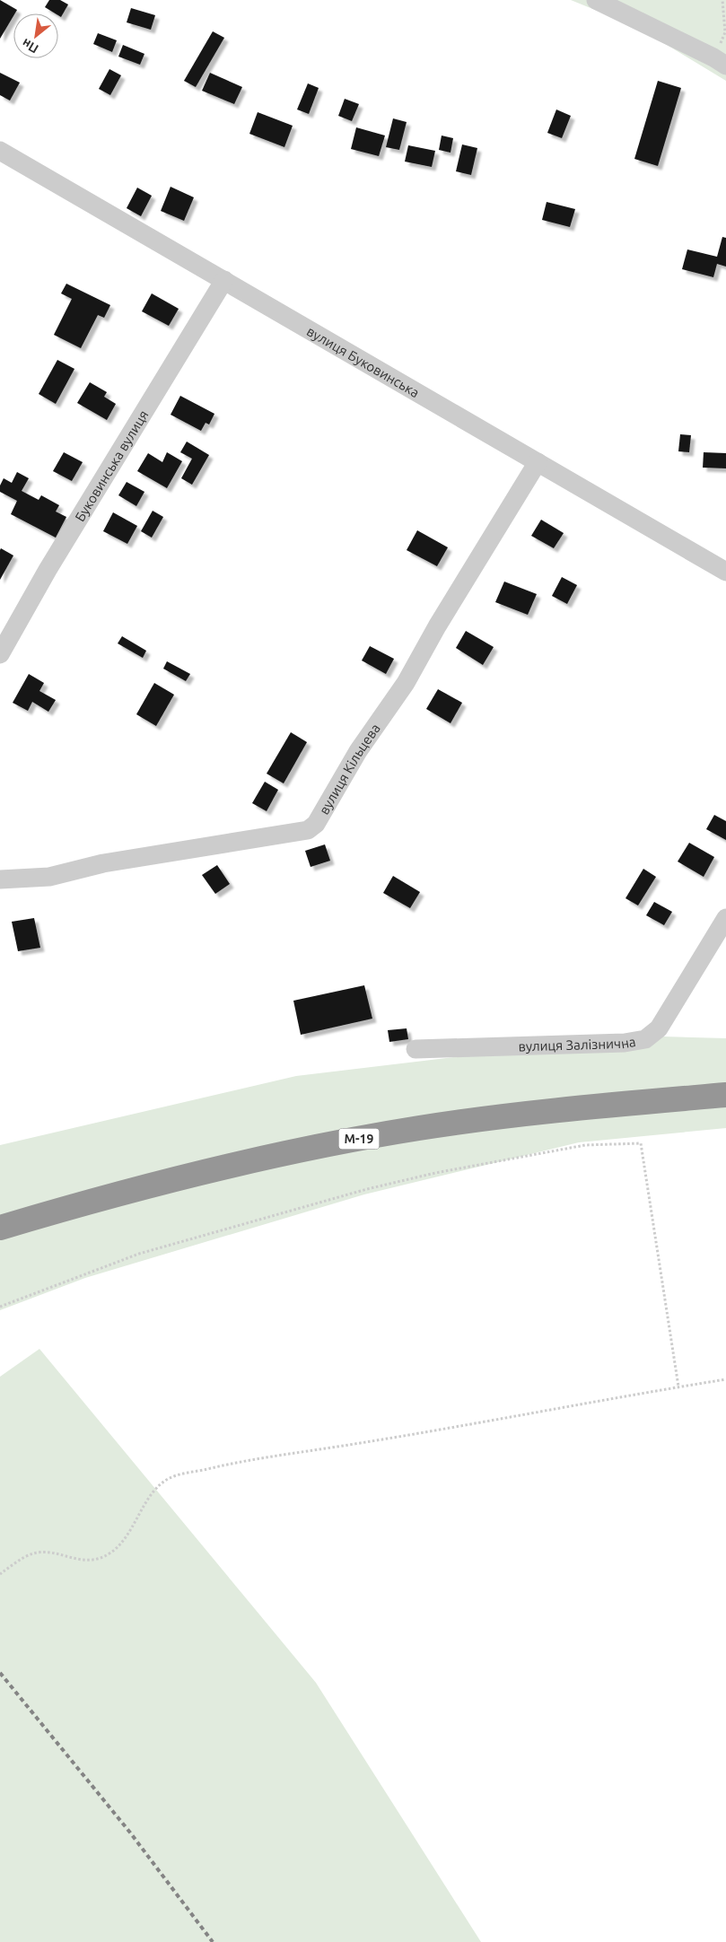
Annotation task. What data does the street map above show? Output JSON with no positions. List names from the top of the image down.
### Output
{
  "streets": {
    "highway": ["М-19"],
    "street": [
      "вулиця Буковинська",
      "Буковинська вулиця",
      "вулиця Кільцева",
      "вулиця Залізнична"
    ]
  },
  "crossings": [
    ["вулиця Буковинська", "Буковинська вулиця"],
    ["вулиця Буковинська", "вулиця Кільцева"]
  ],
  "north": "bottom left"
}
